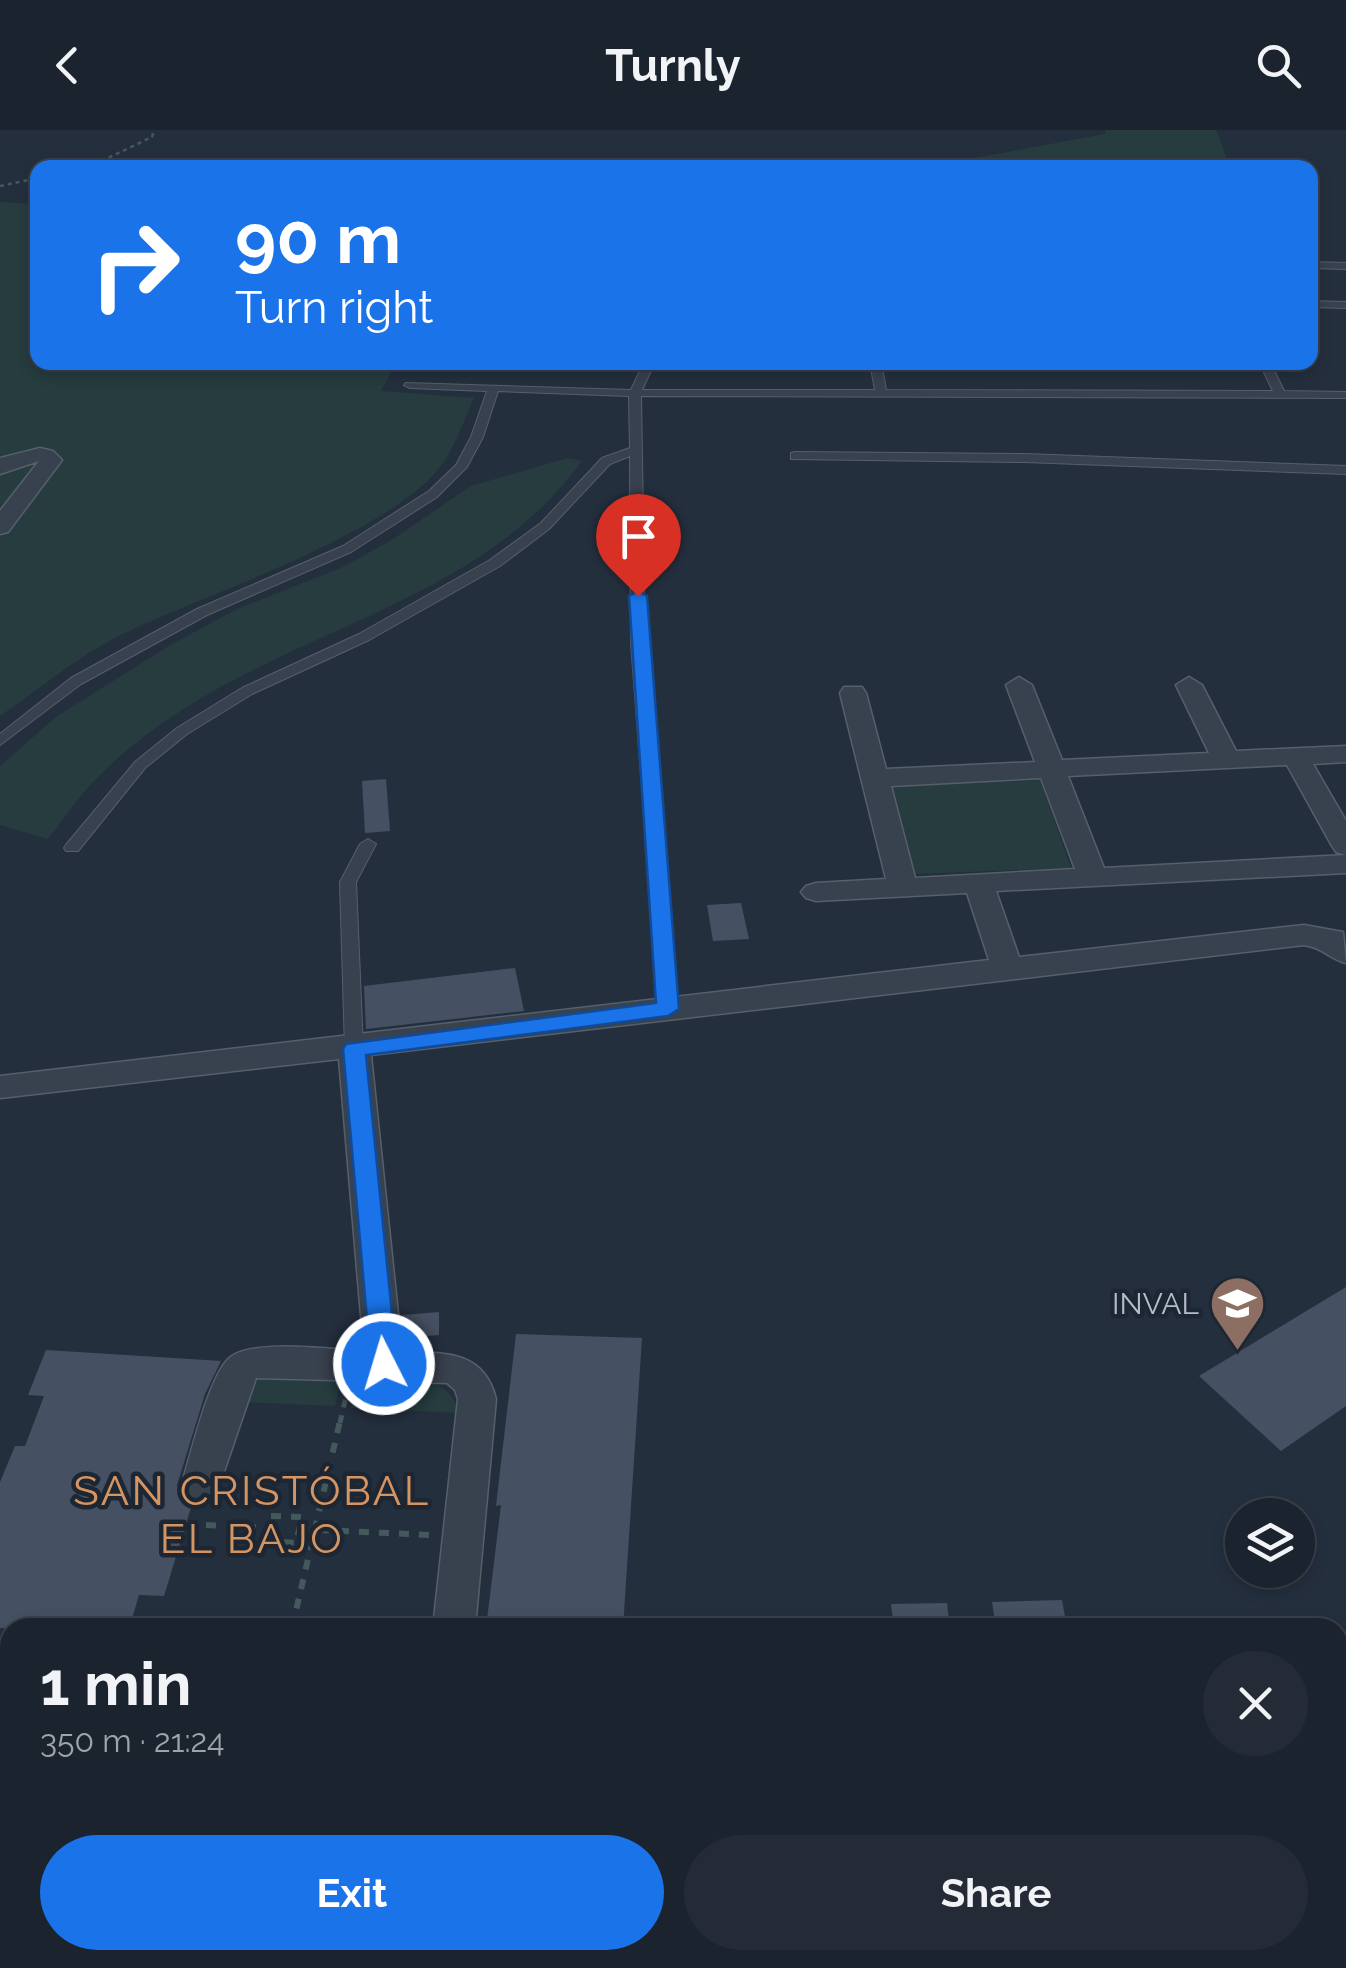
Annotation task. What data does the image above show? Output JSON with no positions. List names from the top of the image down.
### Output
{
  "districts": ["SAN CRISTÓBAL EL BAJO"],
  "places": {
    "school or university": ["INVAL"]
  },
  "page": {
    "header": "Turnly",
    "turn": ["90 m", "Turn right"],
    "heading": ["1 min", "350 m · 21:24"],
    "buttons": ["Exit", "Share"]
  }
}
